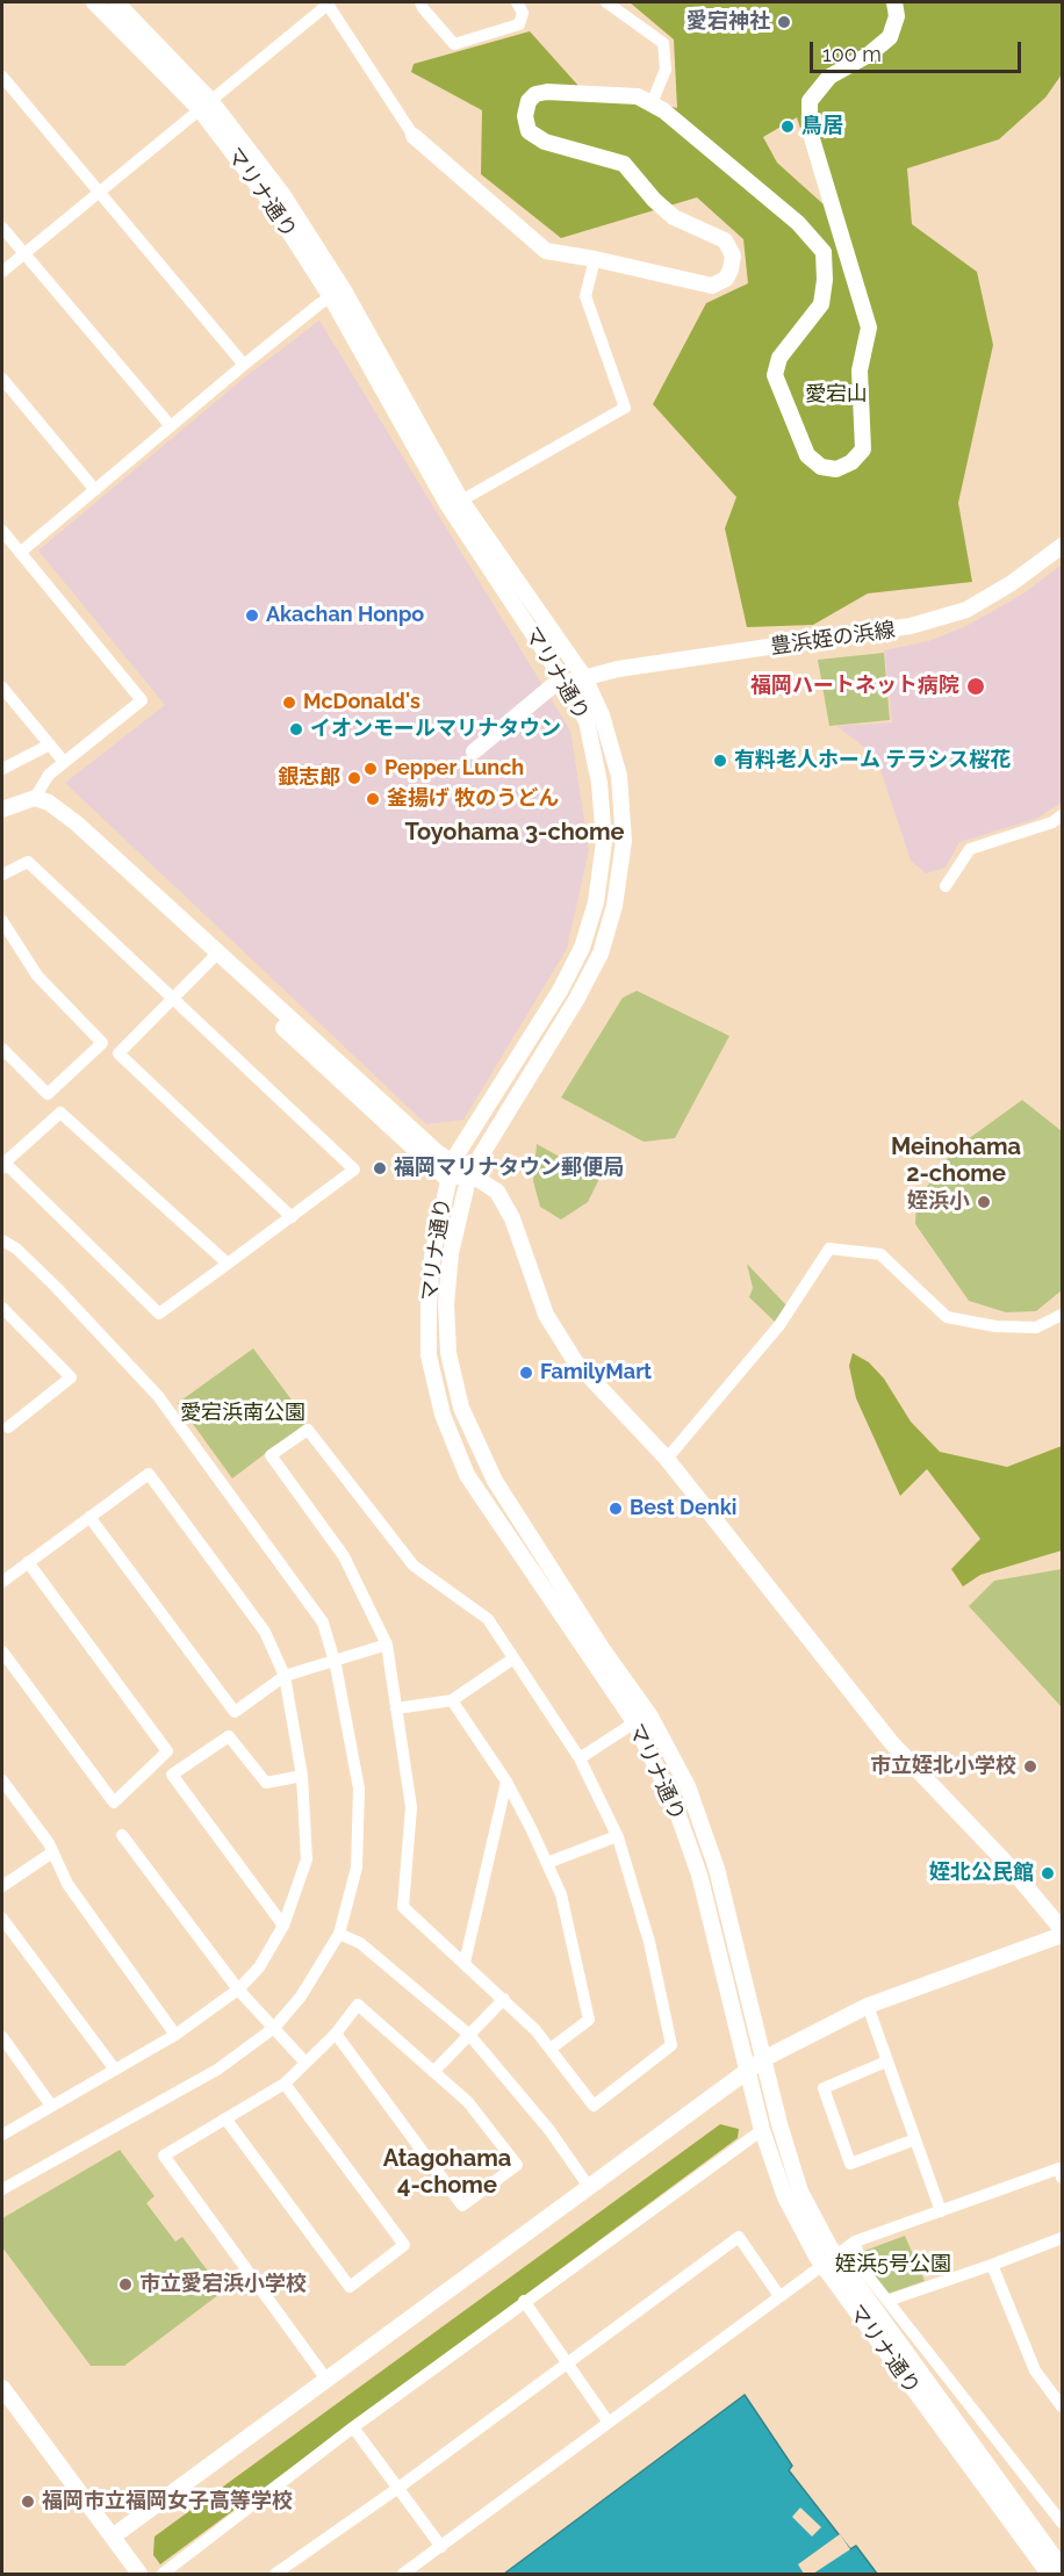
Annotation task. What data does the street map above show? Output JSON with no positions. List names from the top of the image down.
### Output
{
  "streets": {
    "street": ["マリナ通り", "豊浜姪の浜線"]
  },
  "crossings": [
    ["マリナ通り", "豊浜姪の浜線"]
  ],
  "districts": ["Toyohama 3-chome", "Meinohama 2-chome", "Atagohama 4-chome"],
  "parks": ["愛宕山", "愛宕浜南公園", "姪浜5号公園"],
  "places": [
    "愛宕神社",
    "鳥居",
    "Akachan Honpo",
    "福岡ハートネット病院",
    "McDonald's",
    "イオンモールマリナタウン",
    "有料老人ホーム テラシス桜花",
    "Pepper Lunch",
    "銀志郎",
    "釜揚げ 牧のうどん",
    "福岡マリナタウン郵便局",
    "姪浜小",
    "FamilyMart",
    "Best Denki",
    "市立姪北小学校",
    "姪北公民館",
    "市立愛宕浜小学校",
    "福岡市立福岡女子高等学校"
  ],
  "scale_bar": "100 m"
}
